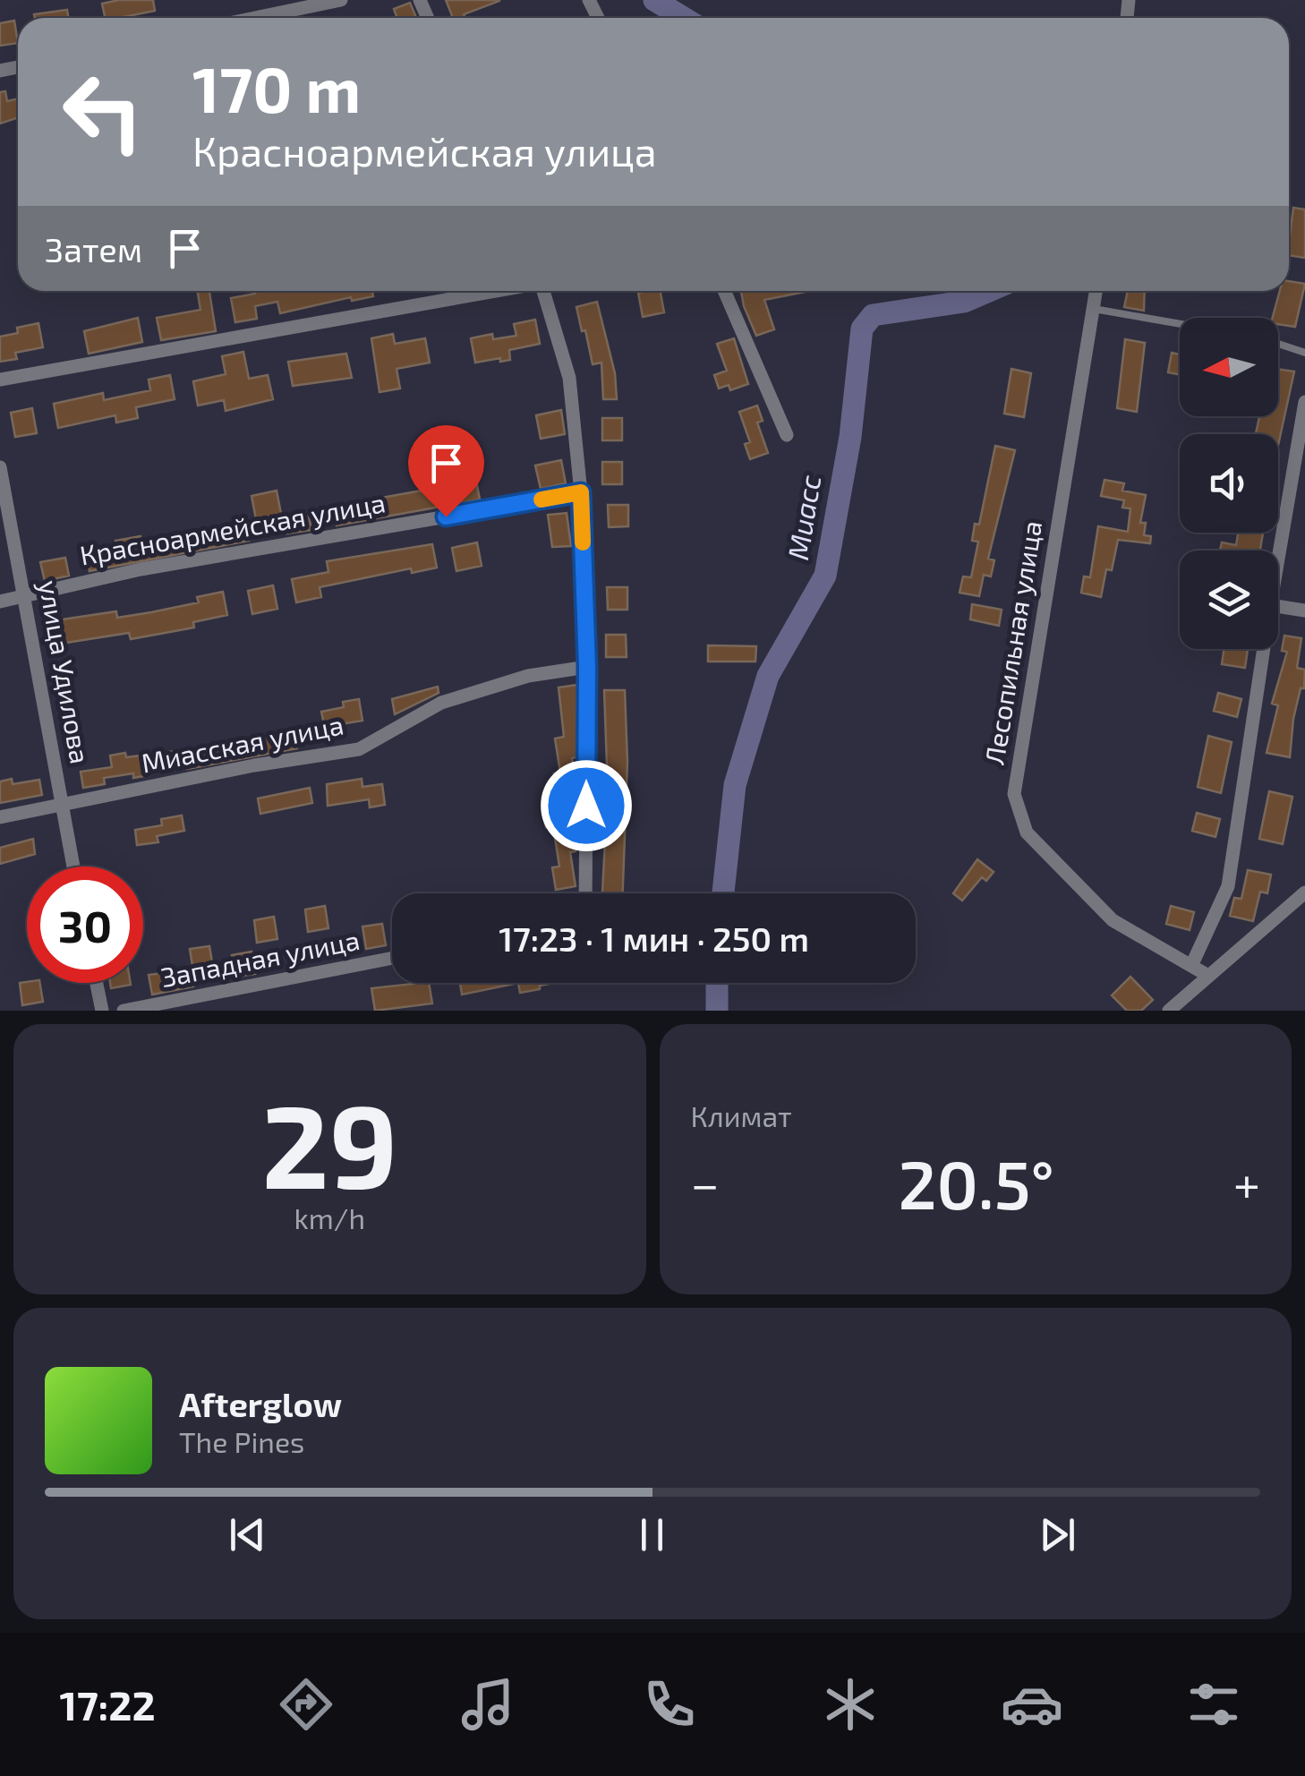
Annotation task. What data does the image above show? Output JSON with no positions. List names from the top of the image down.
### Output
{
  "streets": {
    "street": [
      "Красноармейская улица",
      "Лесопильная улица",
      "улица Удилова",
      "Миасская улица",
      "Западная улица"
    ]
  },
  "crossings": [
    ["Красноармейская улица", "улица Удилова"],
    ["улица Удилова", "Миасская улица"]
  ],
  "water": ["Миасс"],
  "north": "left",
  "page": {
    "turn": ["170 m", "Красноармейская улица"],
    "then": "Затем",
    "limit": "30",
    "trip": "17:23 · 1 мин · 250 m",
    "tile": [
      ["29", "km/h"],
      "Климат"
    ],
    "heat": ["−", "20.5°", "+"],
    "song": ["Afterglow", "The Pines"],
    "tabs": "17:22"
  }
}
